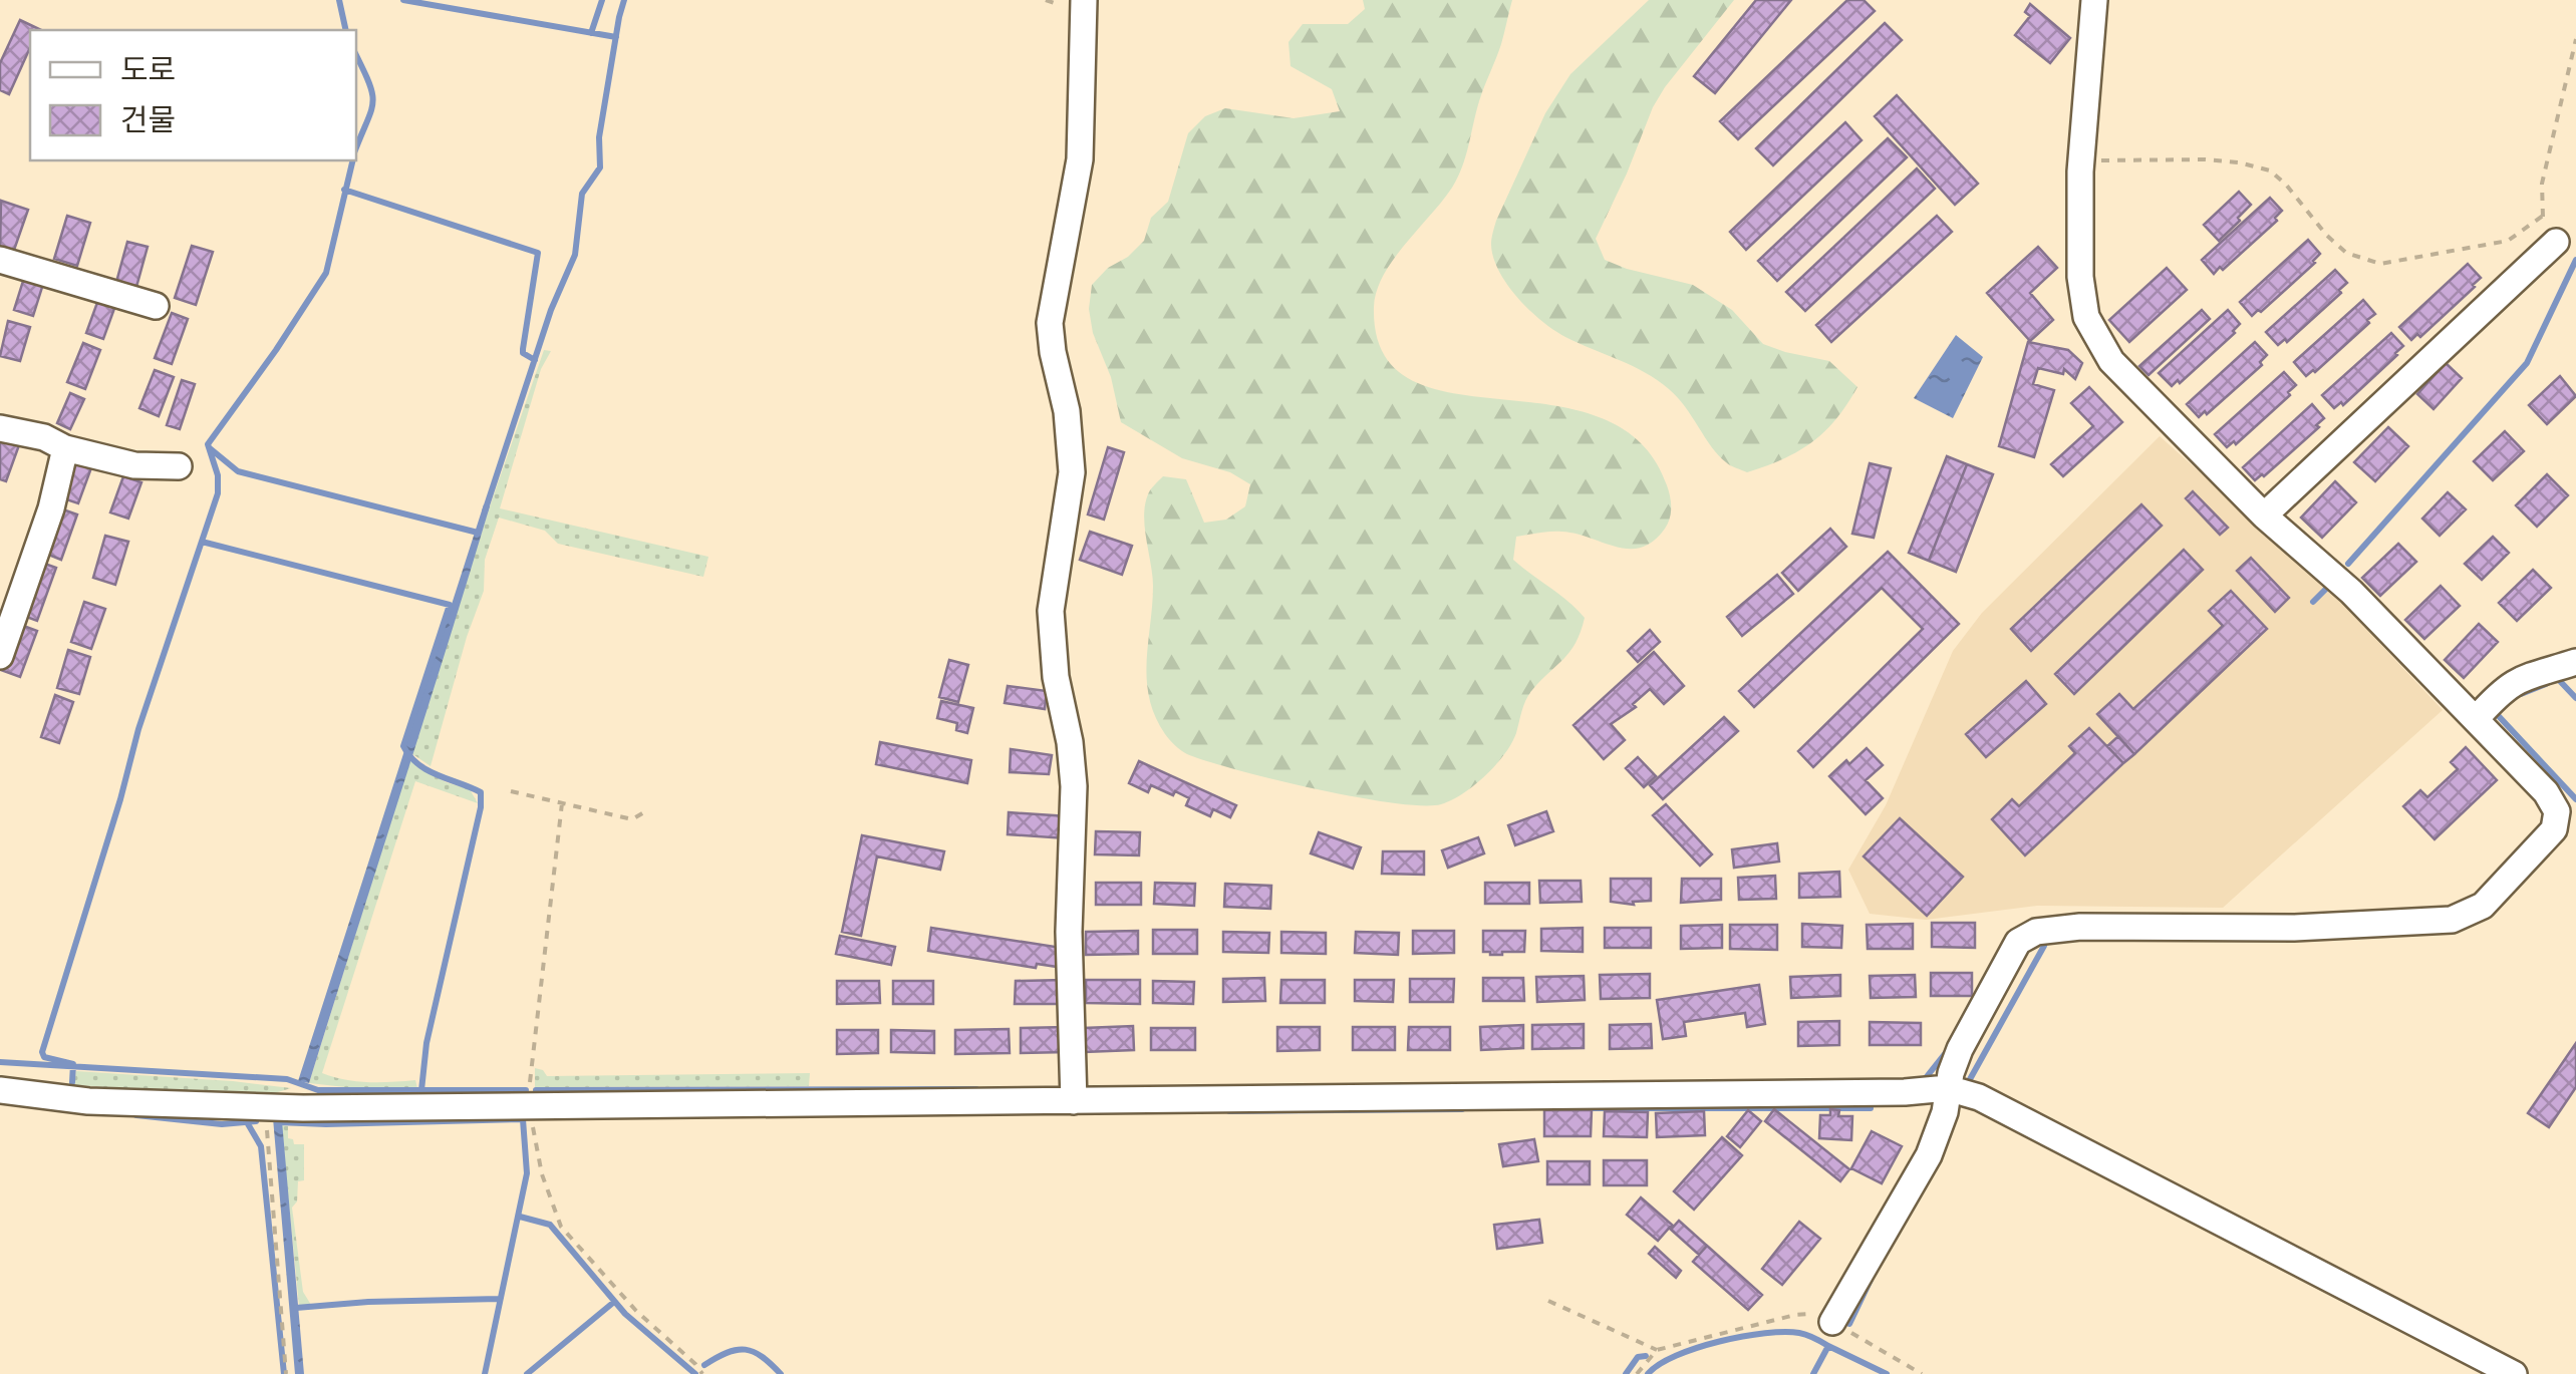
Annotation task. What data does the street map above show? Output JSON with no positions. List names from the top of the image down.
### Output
{
  "legend": ["도로", "건물"]
}
